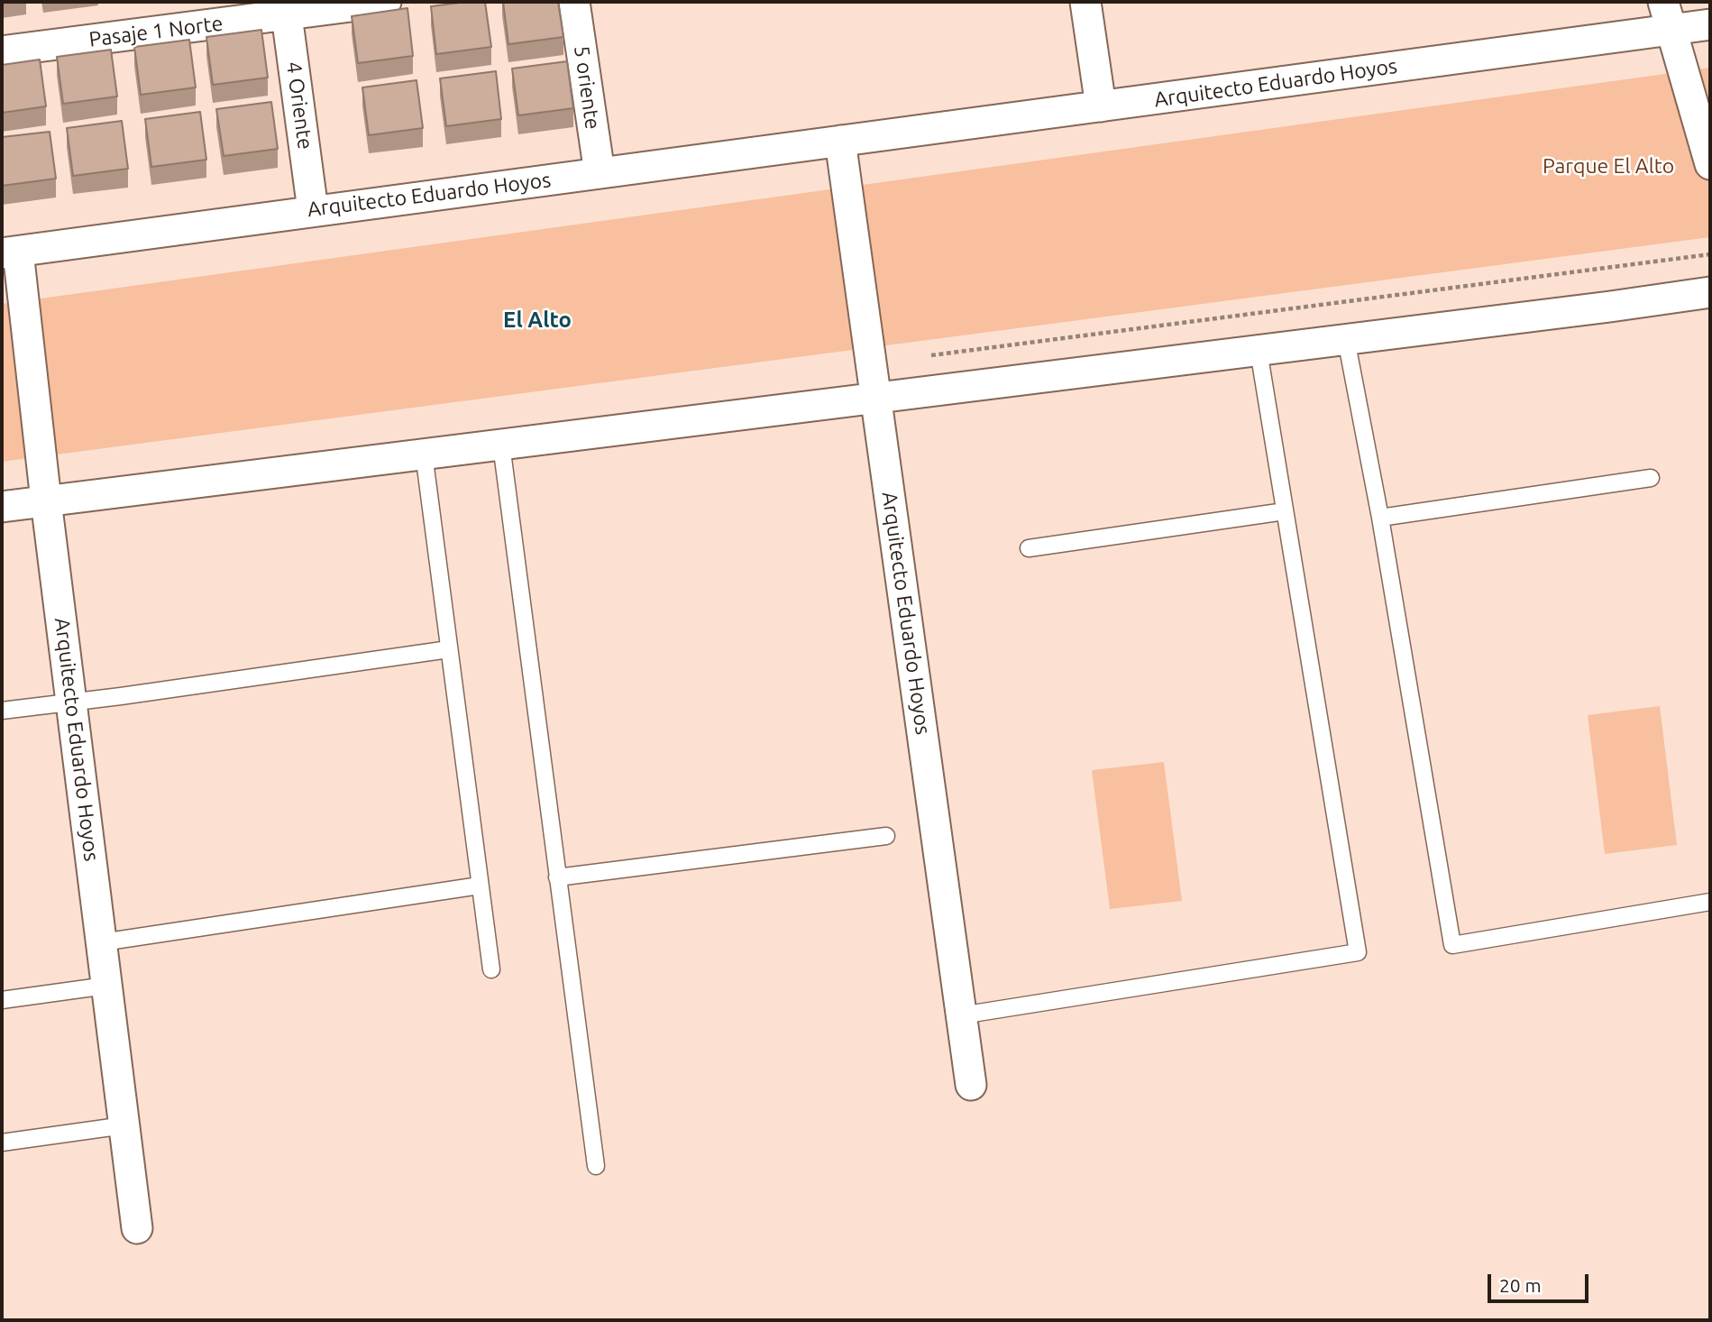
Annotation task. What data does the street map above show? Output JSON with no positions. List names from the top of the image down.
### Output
{
  "streets": {
    "street": [
      "Pasaje 1 Norte",
      "Arquitecto Eduardo Hoyos",
      "5 oriente",
      "4 Oriente"
    ]
  },
  "crossings": [
    ["Pasaje 1 Norte", "4 Oriente"],
    ["Arquitecto Eduardo Hoyos", "5 oriente"],
    ["Arquitecto Eduardo Hoyos", "4 Oriente"]
  ],
  "districts": ["El Alto"],
  "parks": ["Parque El Alto"],
  "scale_bar": "20 m"
}
